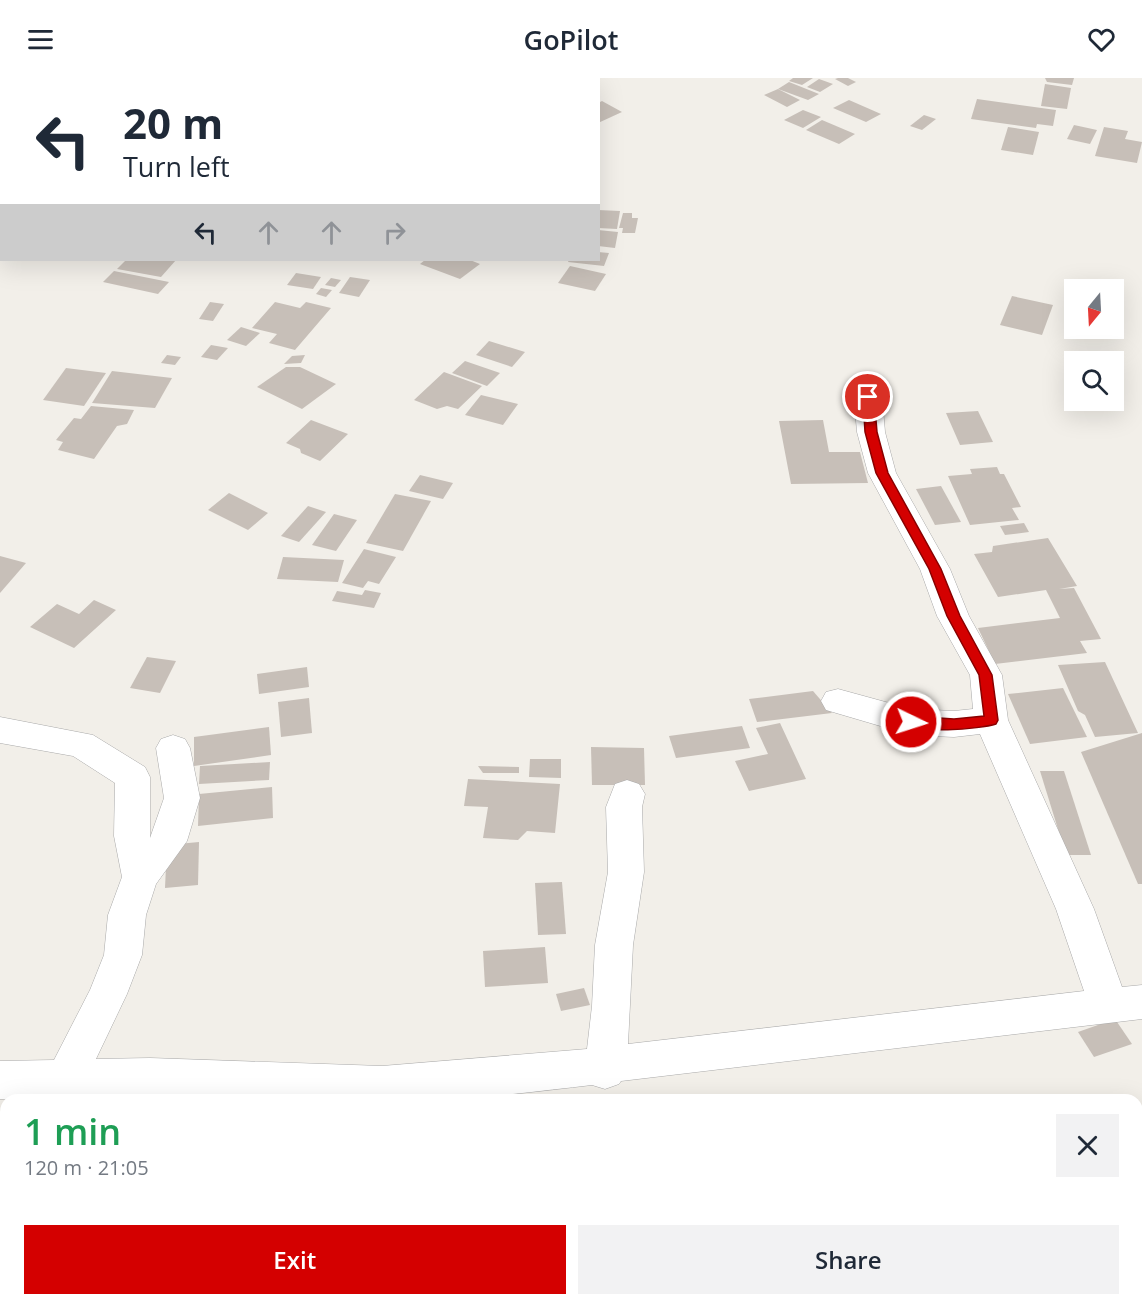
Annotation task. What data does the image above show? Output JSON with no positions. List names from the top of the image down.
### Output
{
  "north": "bottom",
  "page": {
    "header": "GoPilot",
    "turn": ["20 m", "Turn left"],
    "heading": ["1 min", "120 m · 21:05"],
    "buttons": ["Exit", "Share"]
  }
}
